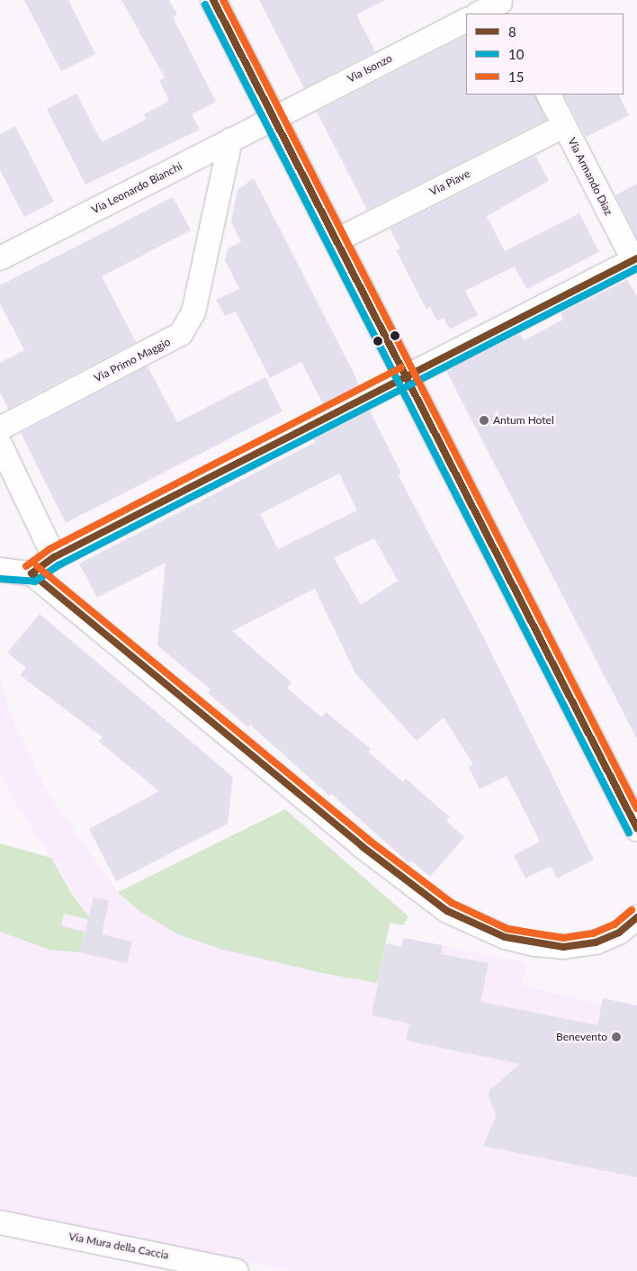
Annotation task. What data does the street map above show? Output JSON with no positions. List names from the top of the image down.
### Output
{
  "streets": {
    "street": [
      "Via Isonzo",
      "Via Armando Diaz",
      "Via Piave",
      "Via Leonardo Bianchi",
      "Via Primo Maggio",
      "Via Mura della Caccia"
    ]
  },
  "crossings": [
    ["Via Isonzo", "Via Leonardo Bianchi"],
    ["Via Armando Diaz", "Via Piave"],
    ["Via Leonardo Bianchi", "Via Primo Maggio"]
  ],
  "places": ["Antum Hotel", "Benevento"],
  "lines": ["transit line 8", "transit line 15", "transit line 10"],
  "legend": ["8", "10", "15"]
}
